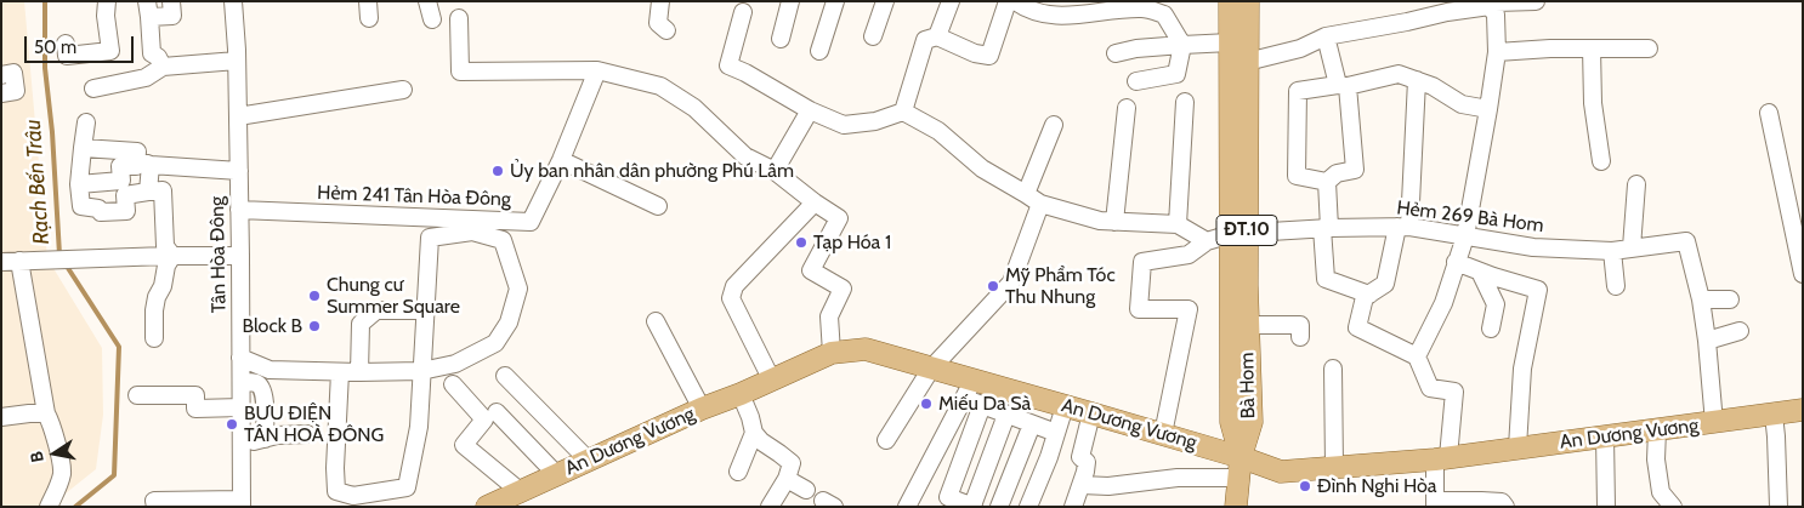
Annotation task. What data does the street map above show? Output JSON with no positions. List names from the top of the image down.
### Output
{
  "streets": {
    "main road": ["ĐT.10", "Bà Hom", "An Dương Vương"],
    "street": ["Hẻm 241 Tân Hòa Đông", "Hẻm 269 Bà Hom", "Tân Hòa Đông"]
  },
  "crossings": [
    ["Hẻm 241 Tân Hòa Đông", "Tân Hòa Đông"],
    ["Hẻm 269 Bà Hom", "Bà Hom"],
    ["Hẻm 269 Bà Hom", "An Dương Vương"],
    ["ĐT.10", "Bà Hom"],
    ["ĐT.10", "An Dương Vương"],
    ["Bà Hom", "An Dương Vương"]
  ],
  "water": ["Rạch Bến Trâu"],
  "places": [
    "Ủy ban nhân dân phường Phú Lâm",
    "Tạp Hóa 1",
    "Mỹ Phẩm Tóc Thu Nhung",
    "Chung cư Summer Square",
    "Block B",
    "Miếu Da Sà",
    "BƯU ĐIỆN TÂN HOÀ ĐÔNG",
    "Đình Nghi Hòa"
  ],
  "scale_bar": "50 m",
  "north": "left"
}
